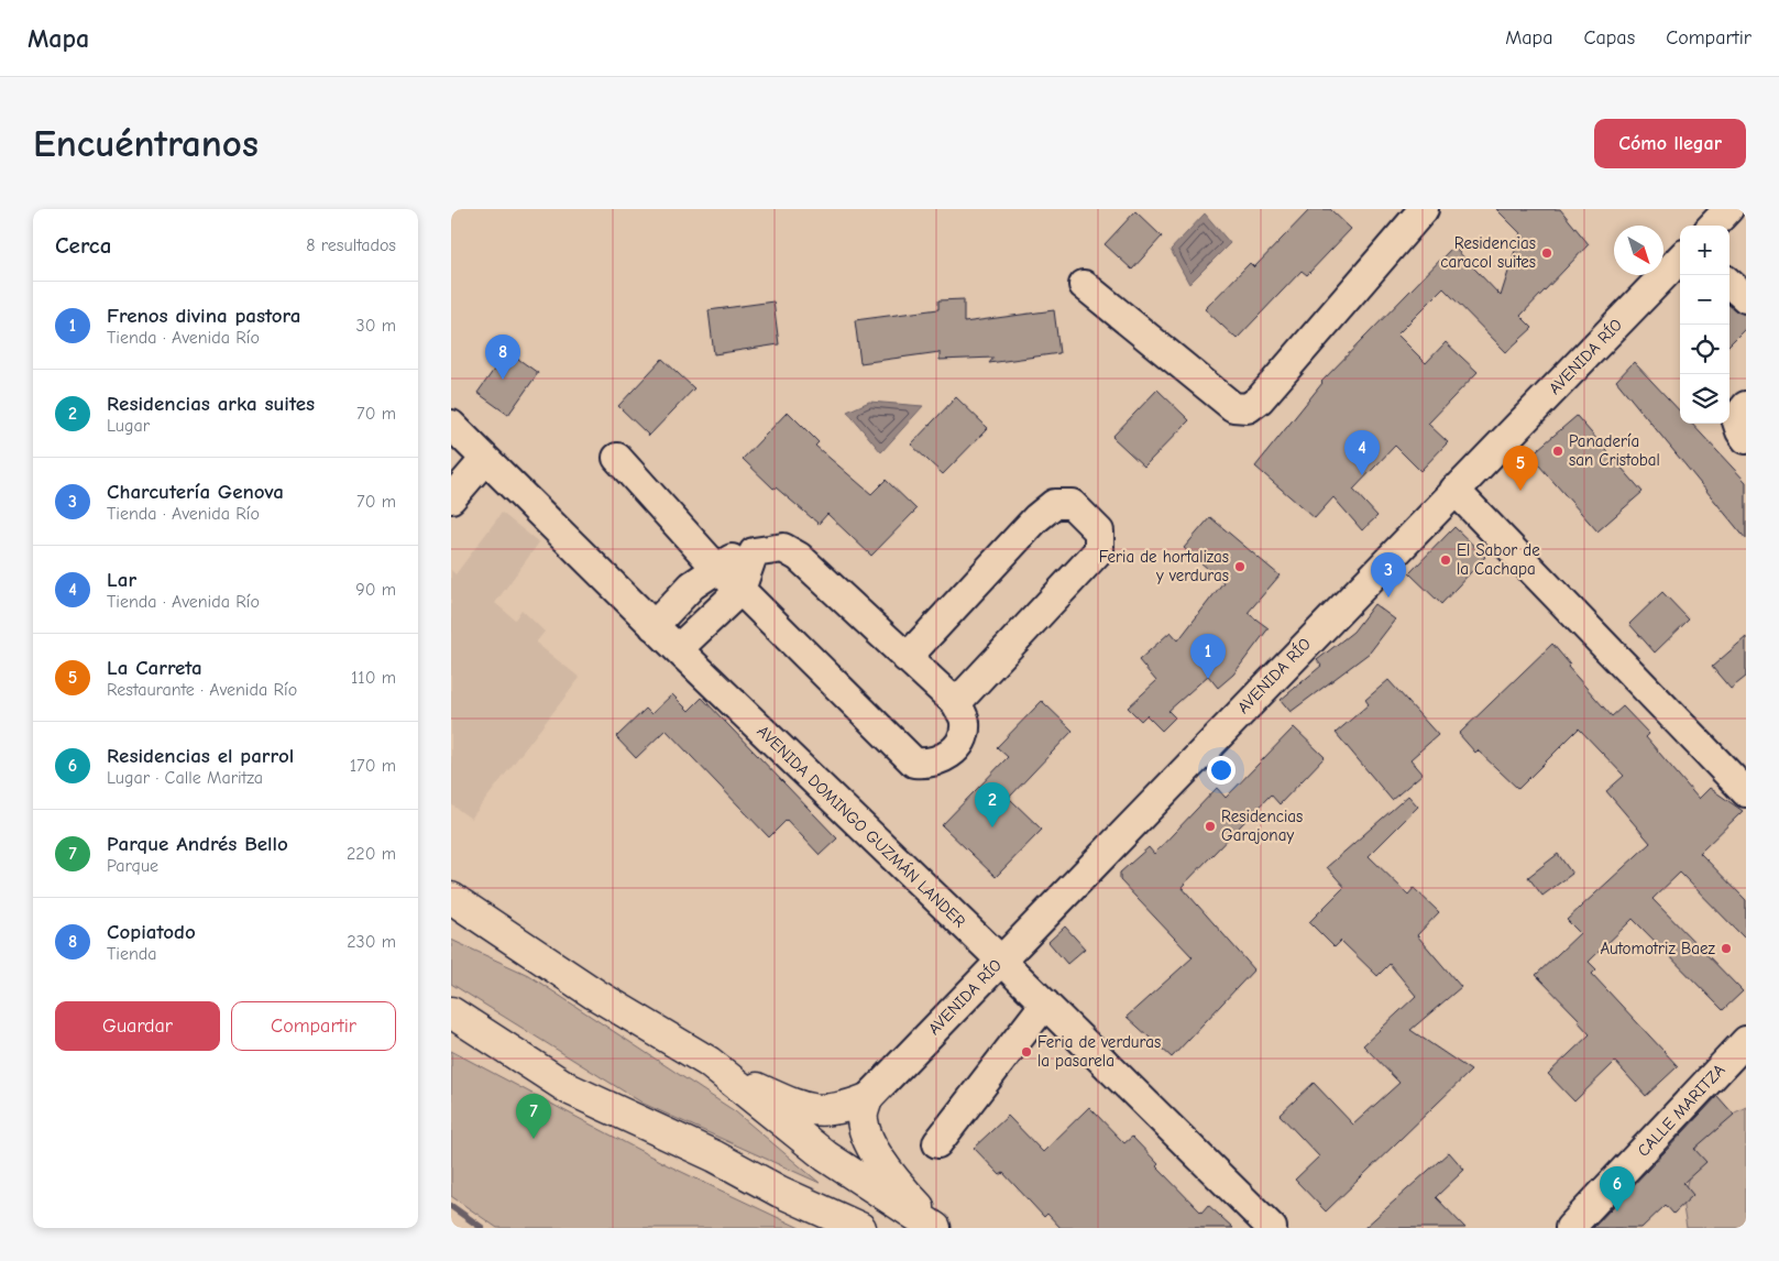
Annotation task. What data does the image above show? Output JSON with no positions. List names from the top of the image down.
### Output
{
  "streets": {
    "street": ["AVENIDA RÍO", "AVENIDA DOMINGO GUZMÁN LANDER", "CALLE MARITZA"]
  },
  "crossings": [
    ["AVENIDA RÍO", "AVENIDA DOMINGO GUZMÁN LANDER"]
  ],
  "places": [
    "Residencias caracol suites",
    "Panadería san Cristobal",
    "El Sabor de la Cachapa",
    "Feria de hortalizas y verduras",
    "Residencias Garajonay",
    "Automotriz Baez",
    "Feria de verduras la pasarela"
  ],
  "north": "bottom right",
  "page": {
    "header": "Mapa",
    "nav": ["Mapa", "Capas", "Compartir"],
    "buttons": [
      "Cómo llegar",
      ["Guardar", "Compartir"]
    ],
    "title": "Encuéntranos",
    "heading": ["Cerca", "8 resultados"],
    "map_buttons": ["+", "−"],
    "list": [
      {
        "mark": "1",
        "name": "Frenos divina pastora",
        "note": "Tienda · Avenida Río",
        "value": "30 m"
      },
      {
        "mark": "2",
        "name": "Residencias arka suites",
        "note": "Lugar",
        "value": "70 m"
      },
      {
        "mark": "3",
        "name": "Charcutería Genova",
        "note": "Tienda · Avenida Río",
        "value": "70 m"
      },
      {
        "mark": "4",
        "name": "Lar",
        "note": "Tienda · Avenida Río",
        "value": "90 m"
      },
      {
        "mark": "5",
        "name": "La Carreta",
        "note": "Restaurante · Avenida Río",
        "value": "110 m"
      },
      {
        "mark": "6",
        "name": "Residencias el parrol",
        "note": "Lugar · Calle Maritza",
        "value": "170 m"
      },
      {
        "mark": "7",
        "name": "Parque Andrés Bello",
        "note": "Parque",
        "value": "220 m"
      },
      {
        "mark": "8",
        "name": "Copiatodo",
        "note": "Tienda",
        "value": "230 m"
      }
    ],
    "pins": [
      "8",
      "4",
      "5",
      "3",
      "1",
      "2",
      "7",
      "6"
    ]
  }
}
